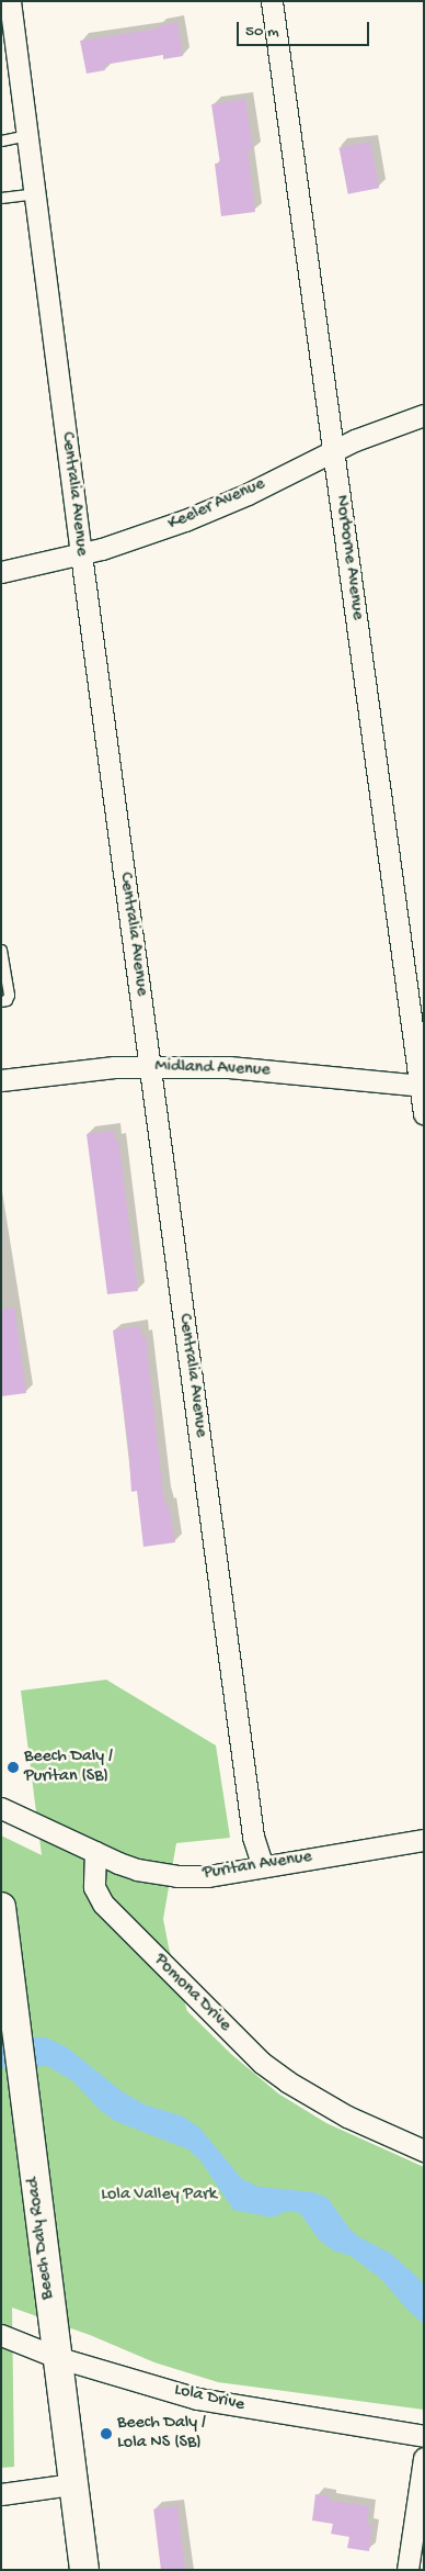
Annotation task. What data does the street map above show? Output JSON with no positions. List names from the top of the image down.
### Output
{
  "streets": {
    "main road": ["Beech Daly Road"],
    "street": [
      "Centralia Avenue",
      "Keeler Avenue",
      "Norborne Avenue",
      "Midland Avenue",
      "Puritan Avenue",
      "Pomona Drive",
      "Lola Drive"
    ]
  },
  "crossings": [
    ["Centralia Avenue", "Keeler Avenue"],
    ["Centralia Avenue", "Midland Avenue"],
    ["Centralia Avenue", "Puritan Avenue"],
    ["Keeler Avenue", "Norborne Avenue"],
    ["Norborne Avenue", "Midland Avenue"],
    ["Puritan Avenue", "Pomona Drive"],
    ["Beech Daly Road", "Lola Drive"]
  ],
  "parks": ["Lola Valley Park"],
  "places": ["Beech Daly / Puritan (SB)", "Beech Daly / Lola NS (SB)"],
  "scale_bar": "50 m"
}
